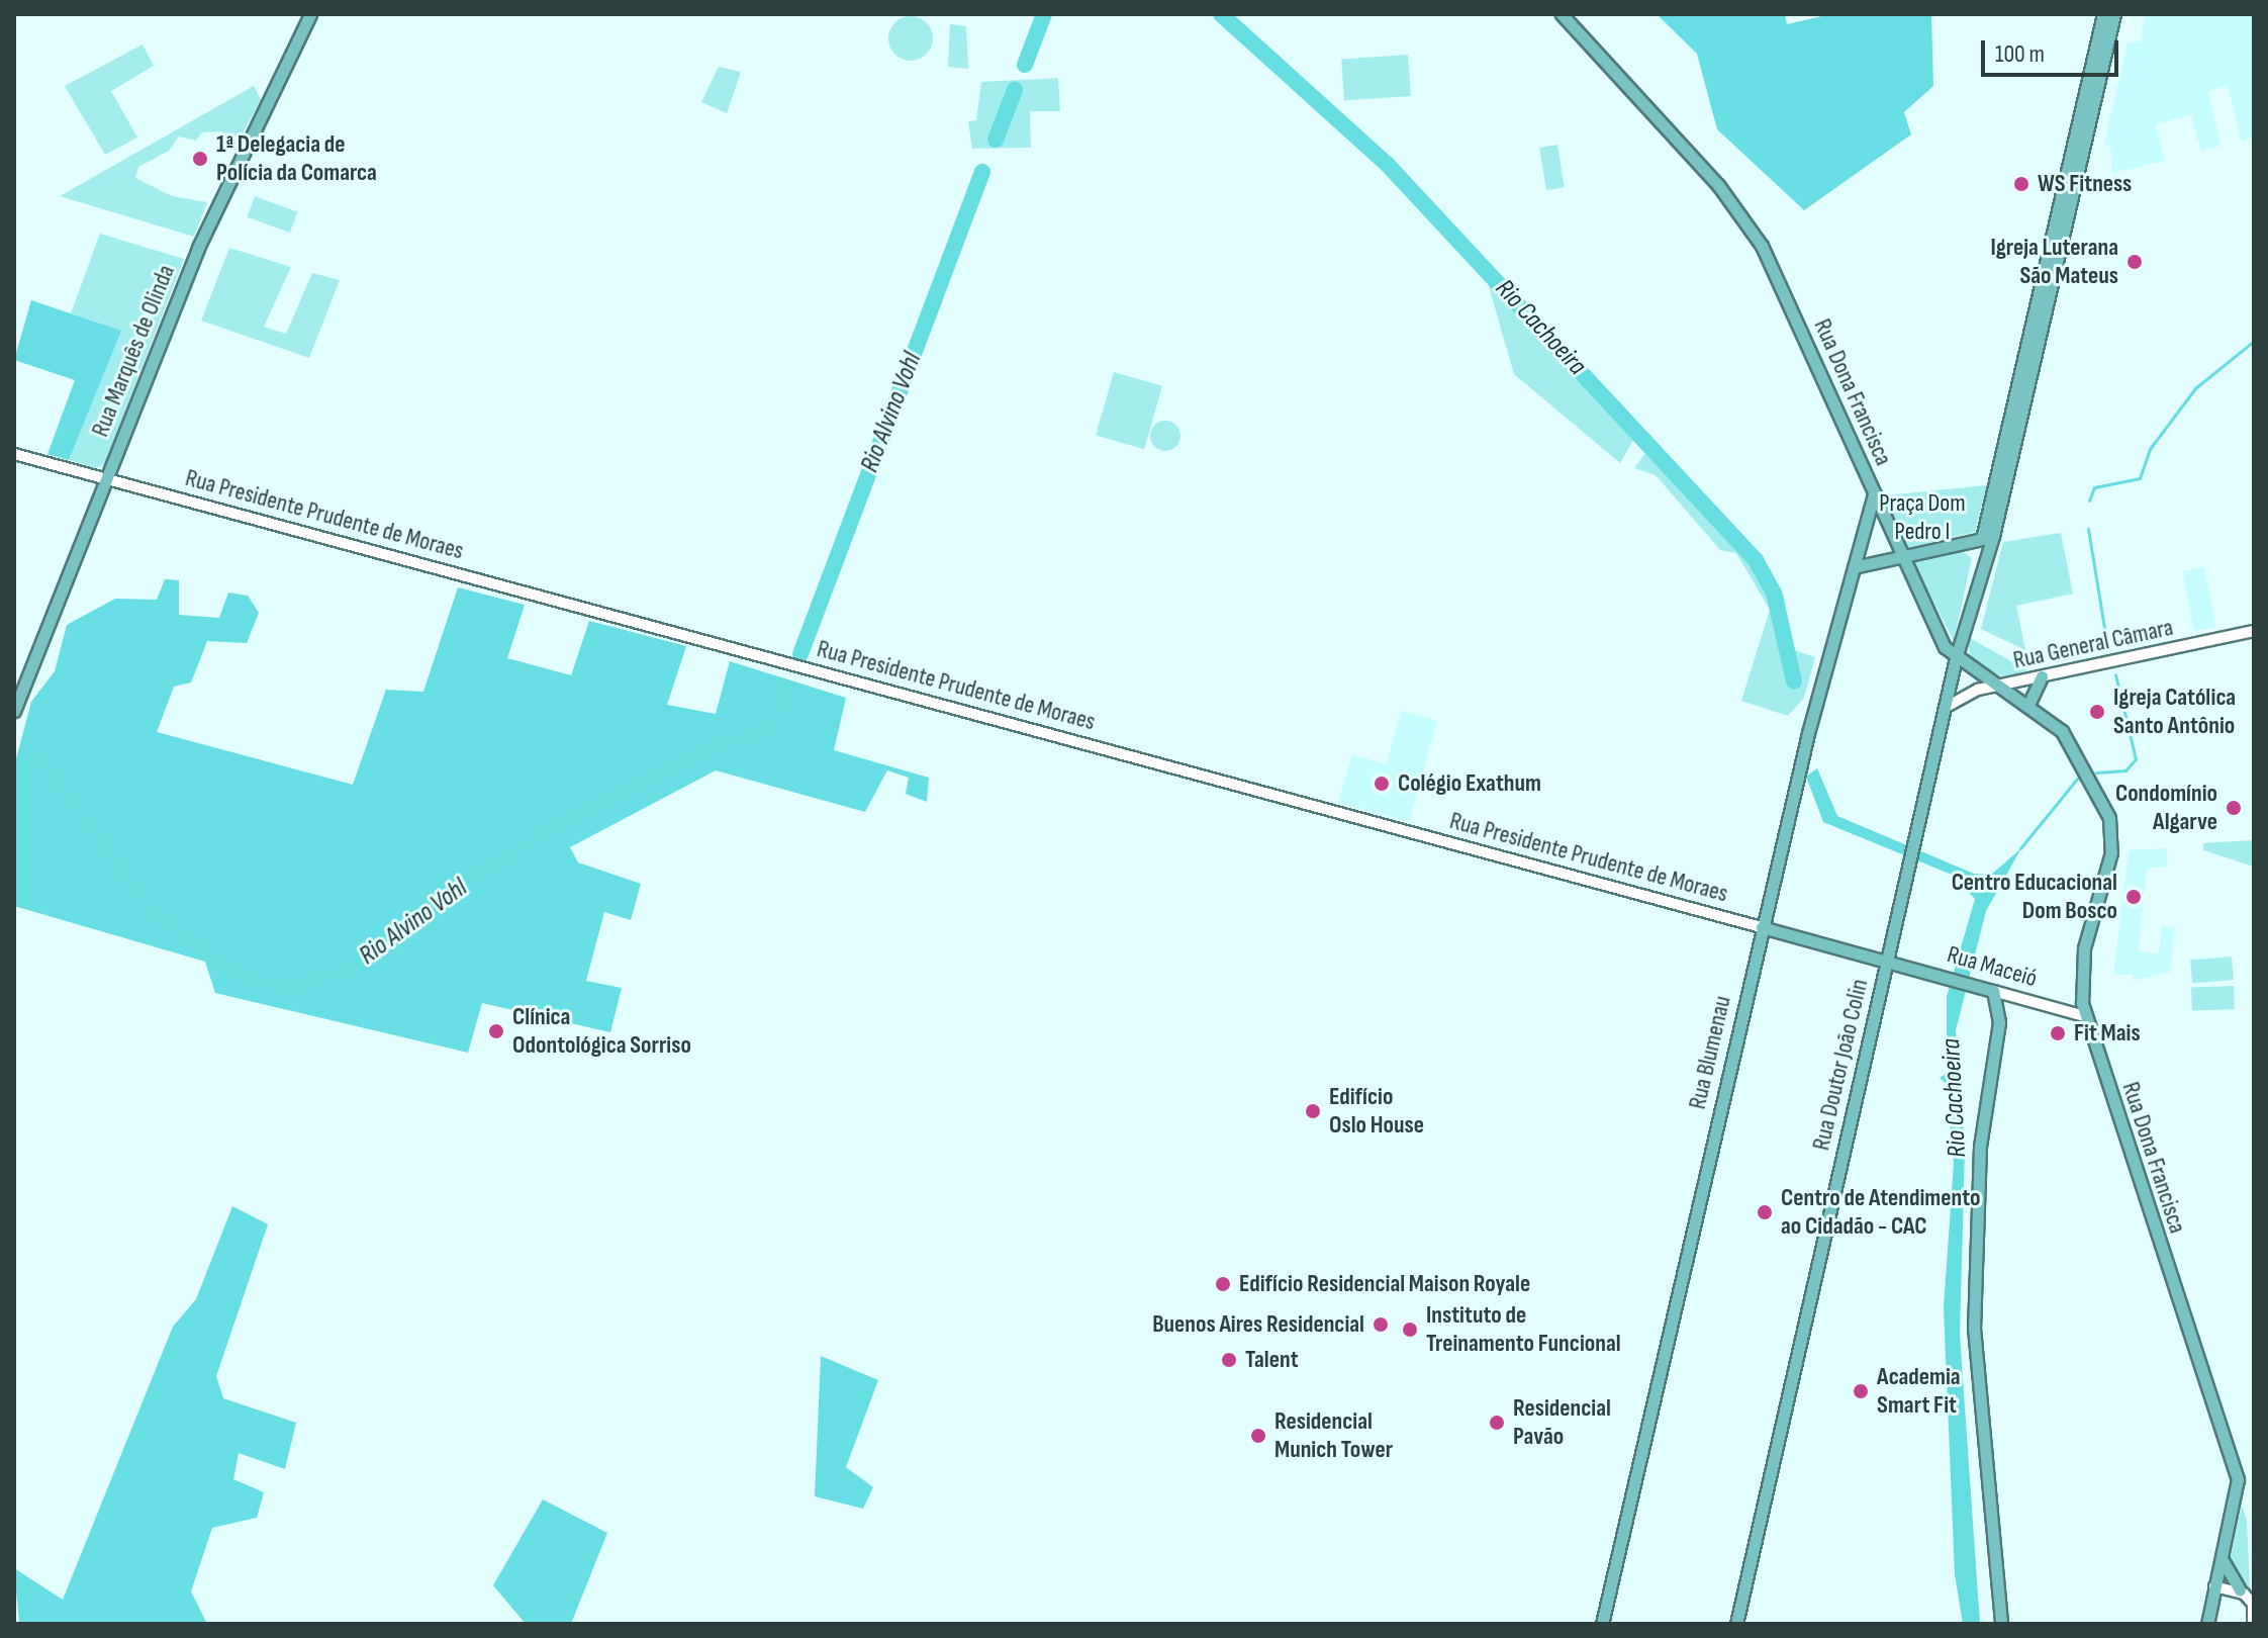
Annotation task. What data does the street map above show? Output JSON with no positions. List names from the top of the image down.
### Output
{
  "streets": {
    "main road": [
      "Rua Marquês de Olinda",
      "Rua Dona Francisca",
      "Rua Presidente Prudente de Moraes",
      "Rua General Câmara",
      "Rua Maceió",
      "Rua Blumenau",
      "Rua Doutor João Colin"
    ]
  },
  "crossings": [
    ["Rua Marquês de Olinda", "Rua Presidente Prudente de Moraes"],
    ["Rua Dona Francisca", "Rua General Câmara"],
    ["Rua Dona Francisca", "Rua Maceió"],
    ["Rua Dona Francisca", "Rua Blumenau"],
    ["Rua Dona Francisca", "Rua Doutor João Colin"],
    ["Rua Presidente Prudente de Moraes", "Rua Maceió"],
    ["Rua Presidente Prudente de Moraes", "Rua Blumenau"],
    ["Rua Presidente Prudente de Moraes", "Rua Doutor João Colin"],
    ["Rua General Câmara", "Rua Doutor João Colin"],
    ["Rua Maceió", "Rua Doutor João Colin"]
  ],
  "water": ["Rio Cachoeira", "Rio Alvino Vohl"],
  "parks": ["Praça Dom Pedro I"],
  "places": [
    "1ª Delegacia de Polícia da Comarca",
    "WS Fitness",
    "Igreja Luterana São Mateus",
    "Igreja Católica Santo Antônio",
    "Colégio Exathum",
    "Condomínio Algarve",
    "Centro Educacional Dom Bosco",
    "Clínica Odontológica Sorriso",
    "Fit Mais",
    "Edifício Oslo House",
    "Centro de Atendimento ao Cidadão - CAC",
    "Edifício Residencial Maison Royale",
    "Buenos Aires Residencial",
    "Instituto de Treinamento Funcional",
    "Talent",
    "Academia Smart Fit",
    "Residencial Pavão",
    "Residencial Munich Tower"
  ],
  "scale_bar": "100 m"
}
